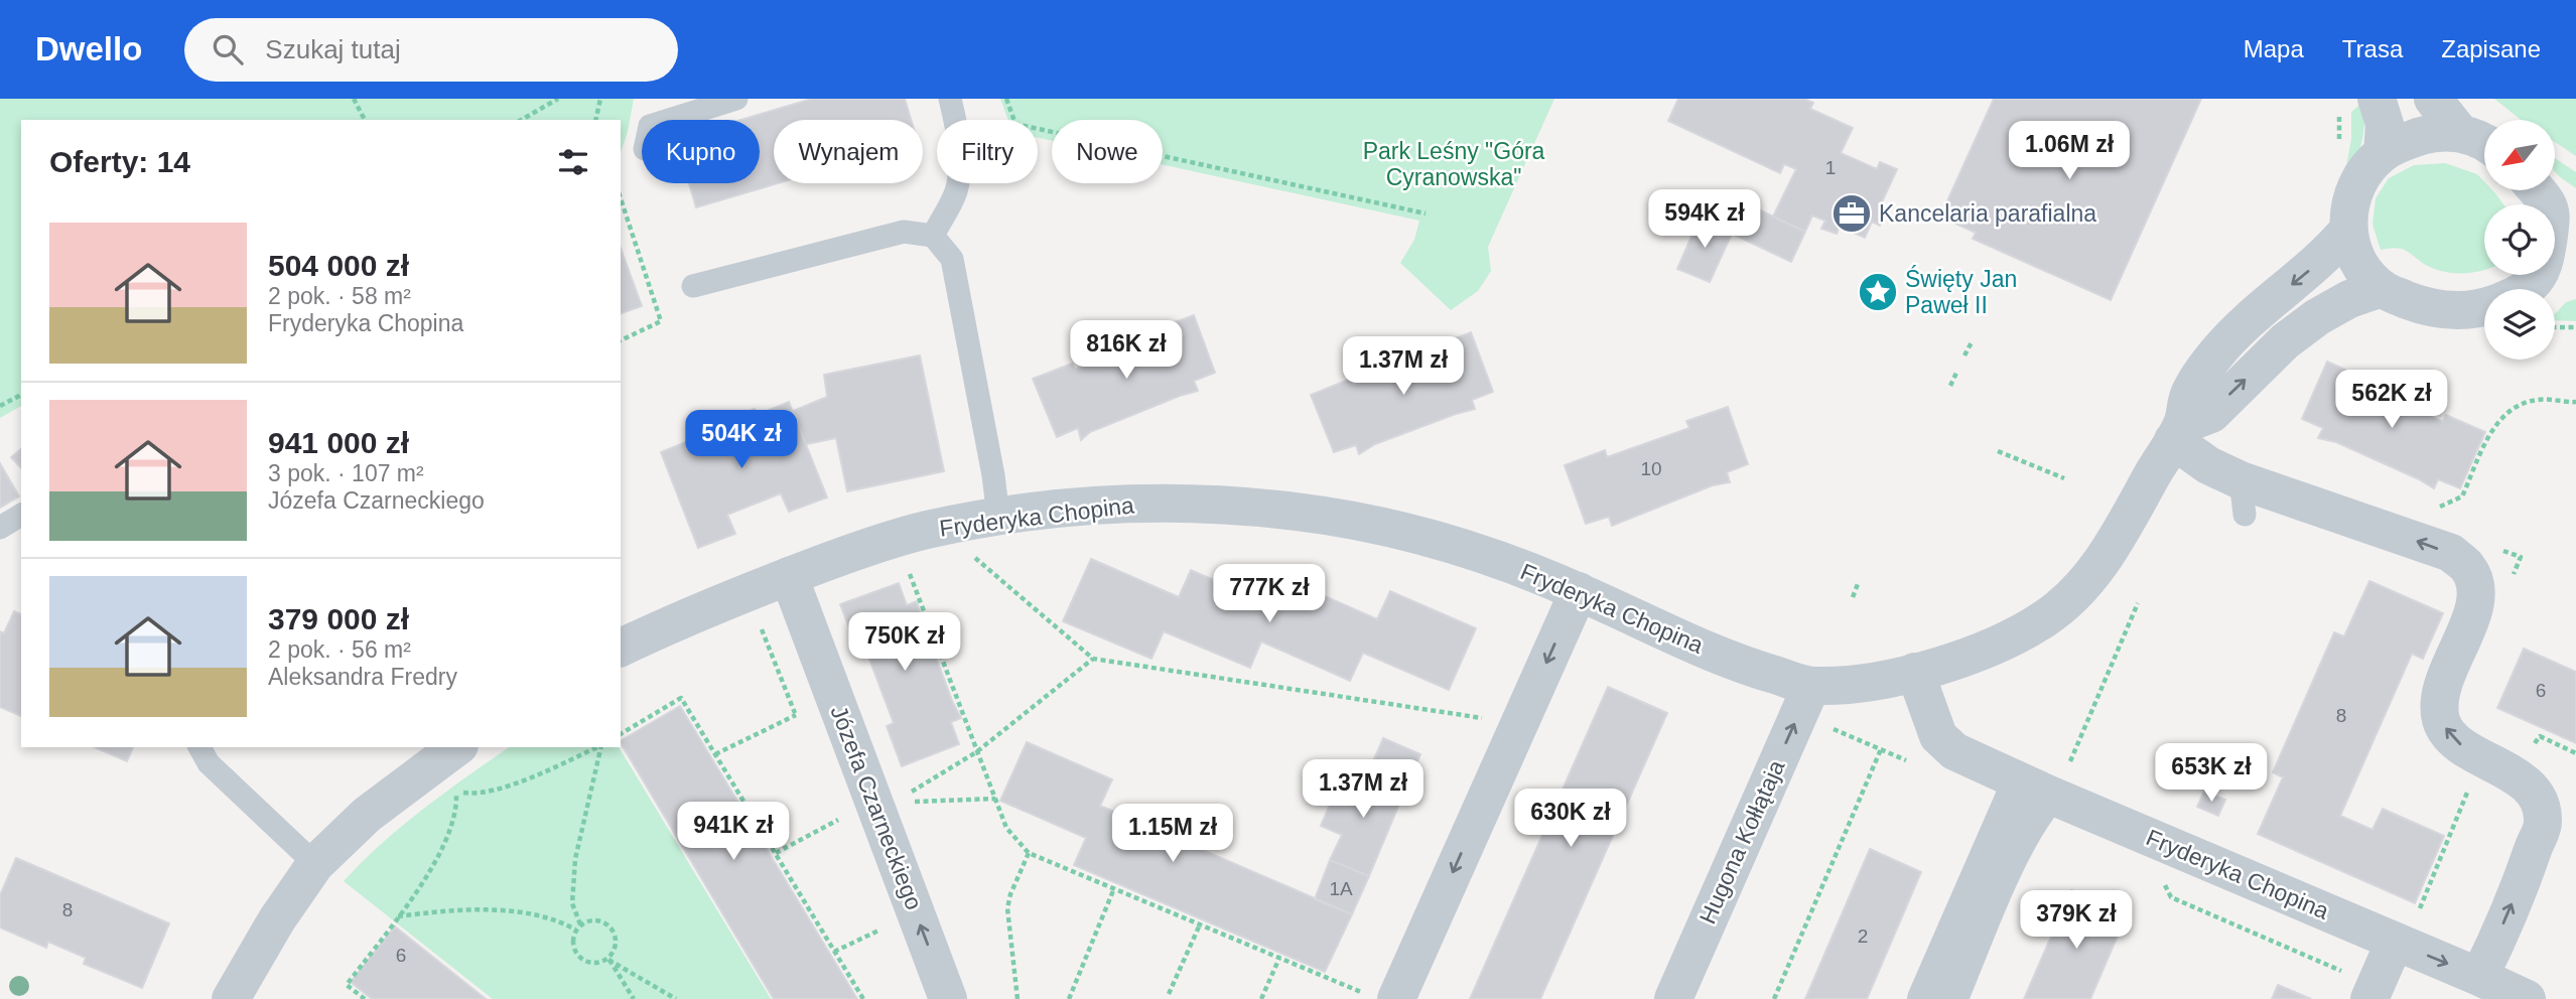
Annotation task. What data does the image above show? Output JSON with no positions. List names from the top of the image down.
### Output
{
  "streets": {
    "street": ["Fryderyka Chopina", "Józefa Czarneckiego", "Hugona Kołłątaja"]
  },
  "crossings": [
    ["Fryderyka Chopina", "Józefa Czarneckiego"],
    ["Fryderyka Chopina", "Hugona Kołłątaja"]
  ],
  "one_way": ["Józefa Czarneckiego"],
  "parks": ["Park Leśny \"Góra Cyranowska\""],
  "places": {
    "office": ["Kancelaria parafialna"],
    "place": ["Święty Jan Paweł II"]
  },
  "house_numbers": [
    "1",
    "10",
    "6",
    "8",
    "1A",
    "8",
    "2",
    "6"
  ],
  "north": "bottom left",
  "page": {
    "header": "Dwello",
    "search": "Szukaj tutaj",
    "nav": ["Mapa", "Trasa", "Zapisane"],
    "chip": [
      "Kupno",
      "Wynajem",
      "Filtry",
      "Nowe"
    ],
    "heading": "Oferty: 14",
    "price": [
      "1.06M zł",
      "594K zł",
      "816K zł",
      "1.37M zł",
      "562K zł",
      "504K zł",
      "777K zł",
      "750K zł",
      "653K zł",
      "1.37M zł",
      "630K zł",
      "941K zł",
      "1.15M zł",
      "379K zł"
    ],
    "list": [
      {
        "name": "504 000 zł",
        "note": "2 pok. · 58 m² · Fryderyka Chopina"
      },
      {
        "name": "941 000 zł",
        "note": "3 pok. · 107 m² · Józefa Czarneckiego"
      },
      {
        "name": "379 000 zł",
        "note": "2 pok. · 56 m² · Aleksandra Fredry"
      }
    ]
  }
}
